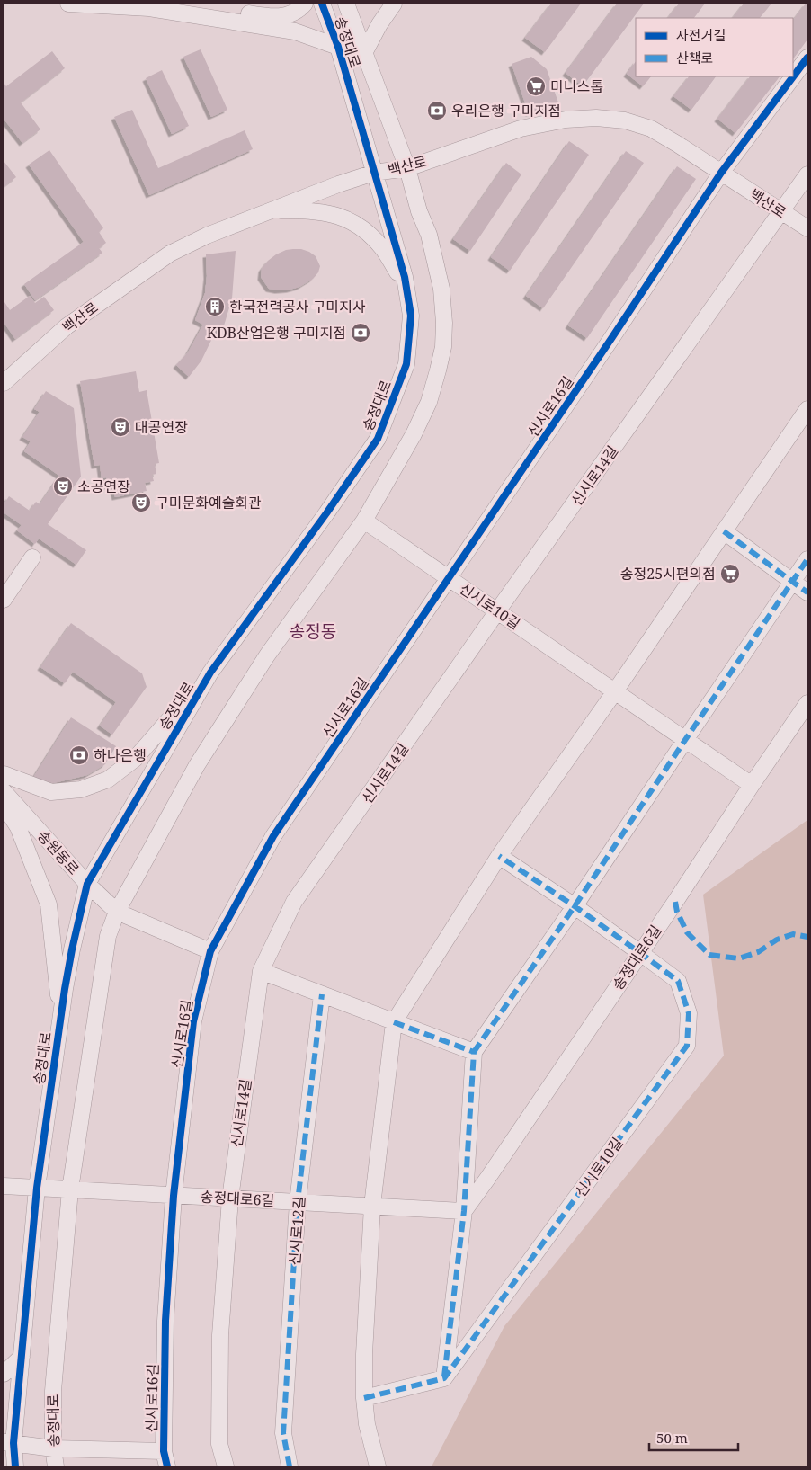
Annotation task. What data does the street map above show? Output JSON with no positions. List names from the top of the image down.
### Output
{
  "streets": {
    "street": [
      "송정대로",
      "백산로",
      "신시로16길",
      "신시로14길",
      "신시로10길",
      "송원동로",
      "송정대로6길",
      "신시로12길"
    ]
  },
  "crossings": [
    ["송정대로", "백산로"],
    ["송정대로", "신시로16길"],
    ["송정대로", "신시로10길"],
    ["송정대로", "송원동로"],
    ["송정대로", "송정대로6길"],
    ["백산로", "신시로16길"],
    ["백산로", "신시로14길"],
    ["신시로16길", "신시로10길"],
    ["신시로16길", "송정대로6길"],
    ["신시로14길", "신시로10길"],
    ["신시로14길", "송정대로6길"],
    ["신시로10길", "송정대로6길"],
    ["송정대로6길", "신시로12길"]
  ],
  "districts": ["송정동"],
  "places": {
    "supermarket": ["미니스톱", "송정25시편의점"],
    "bank": ["우리은행 구미지점", "KDB산업은행 구미지점", "하나은행"],
    "building": ["한국전력공사 구미지사"],
    "theatre": ["대공연장", "소공연장", "구미문화예술회관"]
  },
  "legend": ["자전거길", "산책로"],
  "scale_bar": "50 m"
}
